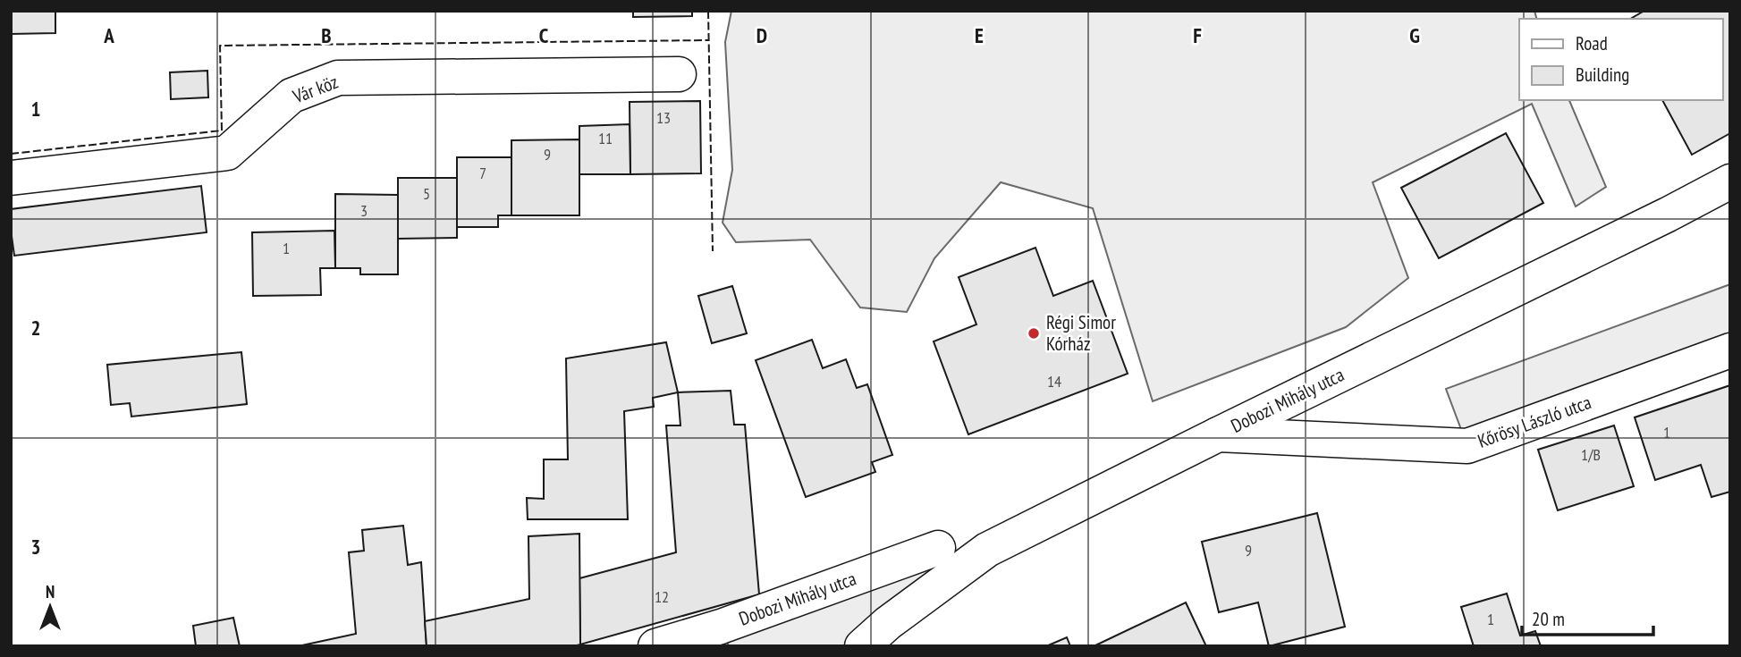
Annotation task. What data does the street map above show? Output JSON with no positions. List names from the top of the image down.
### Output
{
  "streets": {
    "street": ["Vár köz", "Dobozi Mihály utca", "Kőrösy László utca"]
  },
  "crossings": [
    ["Dobozi Mihály utca", "Kőrösy László utca"]
  ],
  "places": ["Régi Simor Kórház"],
  "house_numbers": [
    "13",
    "11",
    "9",
    "7",
    "5",
    "3",
    "1",
    "14",
    "1",
    "1/B",
    "9",
    "12",
    "1"
  ],
  "legend": ["Road", "Building"],
  "scale_bar": "20 m",
  "north": "top",
  "grid": {
    "columns": [
      "A",
      "B",
      "C",
      "D",
      "E",
      "F",
      "G"
    ],
    "rows": ["1", "2", "3"]
  }
}
